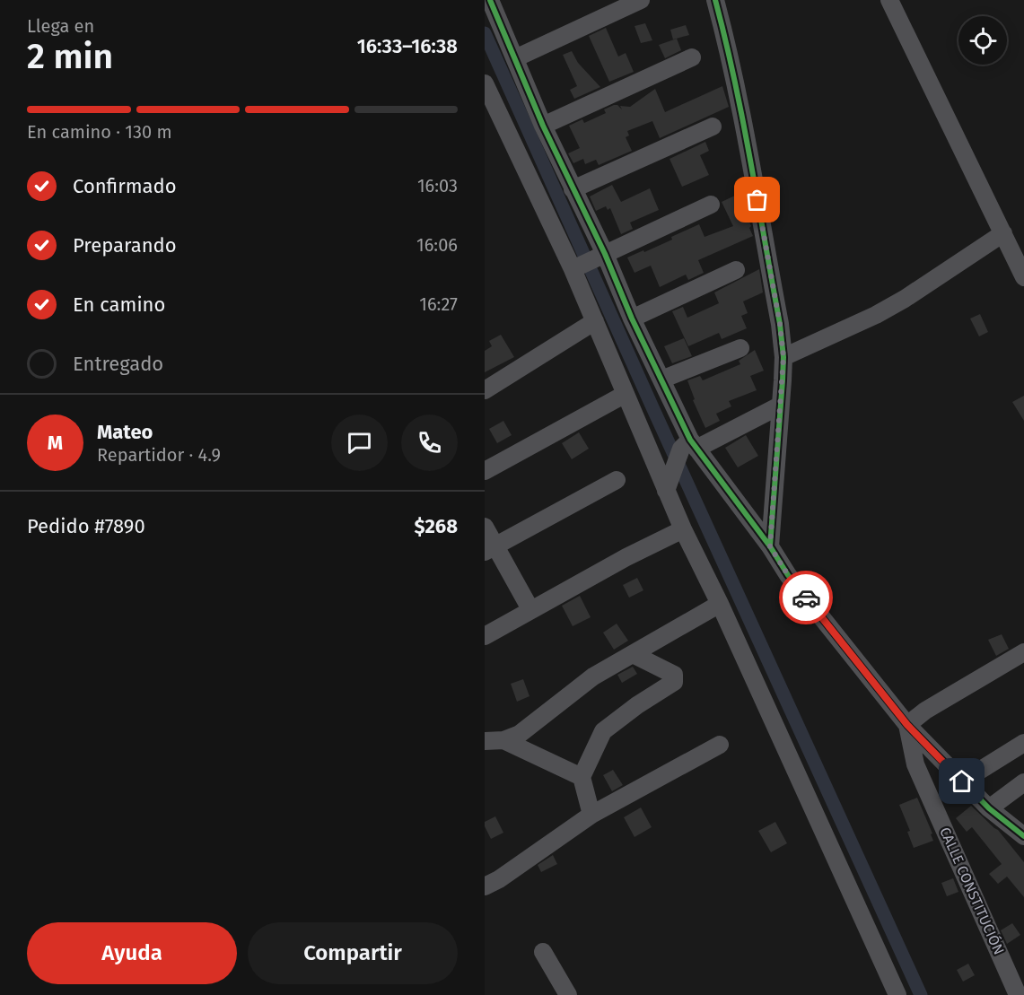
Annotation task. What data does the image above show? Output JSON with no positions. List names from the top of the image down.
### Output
{
  "streets": {
    "street": ["CALLE CONSTITUCIÓN"]
  },
  "page": {
    "heading": ["2 min", "Llega en", "16:33–16:38"],
    "panel": [
      "Mateo",
      "Repartidor · 4.9",
      "Pedido #7890",
      "$268"
    ],
    "bar": "En camino · 130 m",
    "list": [
      ["Confirmado", "16:03"],
      ["Preparando", "16:06"],
      ["En camino", "16:27"],
      "Entregado"
    ],
    "round": "M",
    "buttons": ["Ayuda", "Compartir"]
  }
}
